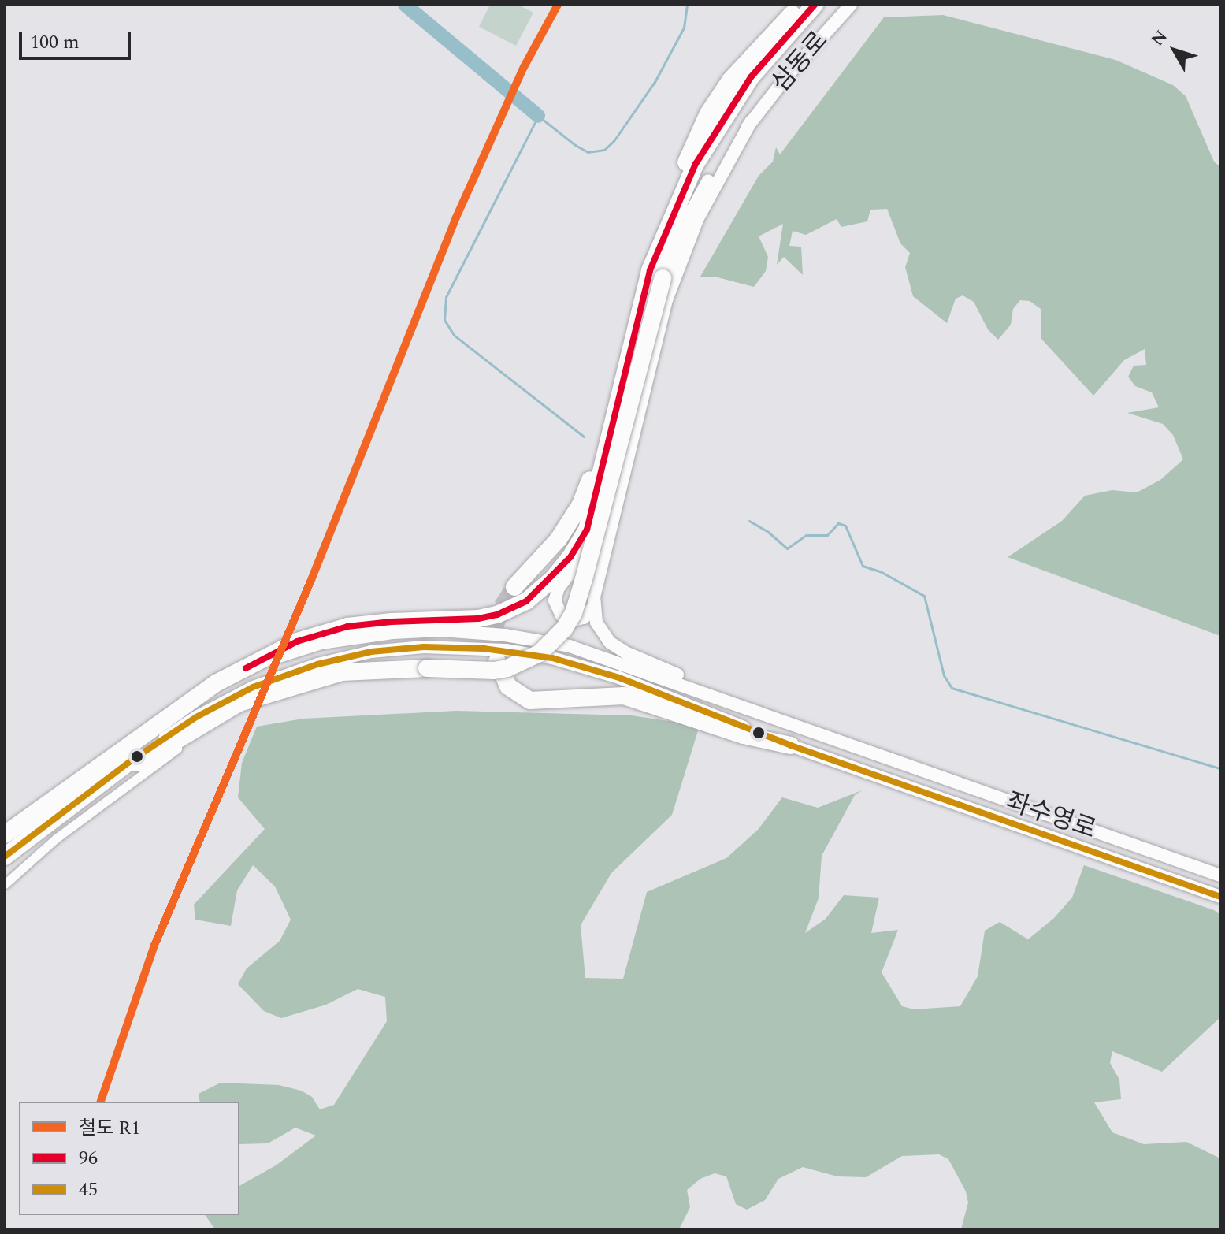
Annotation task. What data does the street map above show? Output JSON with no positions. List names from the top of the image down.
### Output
{
  "streets": {
    "street": ["삼동로", "좌수영로"]
  },
  "lines": ["rail line R1", "transit line 96", "transit line 45"],
  "legend": ["철도 R1", "96", "45"],
  "scale_bar": "100 m",
  "north": "top left"
}
